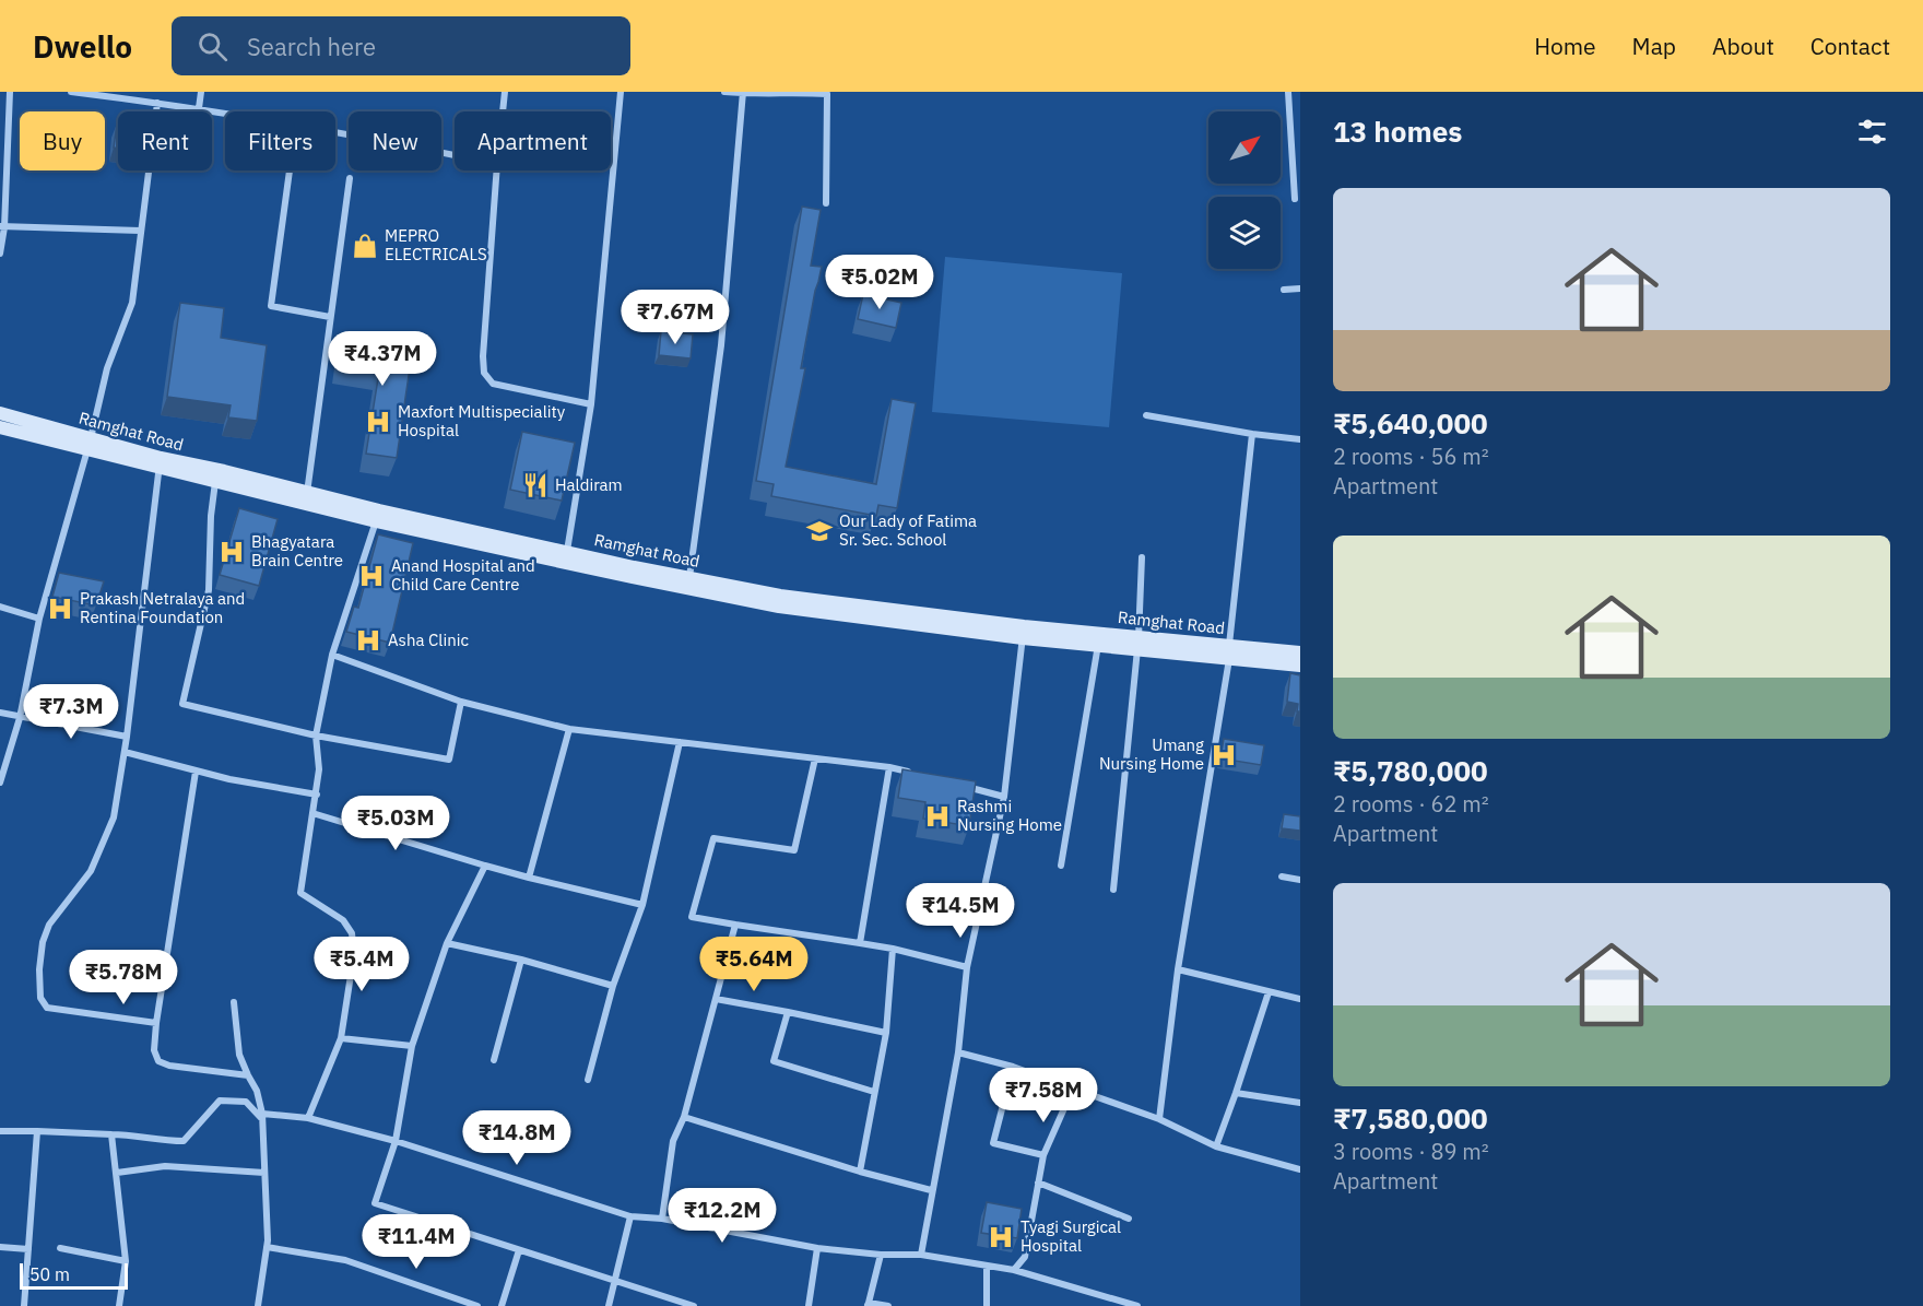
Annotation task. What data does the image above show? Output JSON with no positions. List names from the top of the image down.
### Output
{
  "streets": {
    "main road": ["Ramghat Road"]
  },
  "places": {
    "shop": ["MEPRO ELECTRICALS"],
    "hospital": [
      "Maxfort Multispeciality Hospital",
      "Bhagyatara Brain Centre",
      "Anand Hospital and Child Care Centre",
      "Prakash Netralaya and Rentina Foundation",
      "Asha Clinic",
      "Umang Nursing Home",
      "Rashmi Nursing Home",
      "Tyagi Surgical Hospital"
    ],
    "restaurant": ["Haldiram"],
    "school or university": ["Our Lady of Fatima Sr. Sec. School"]
  },
  "scale_bar": "50 m",
  "north": "top right",
  "page": {
    "header": "Dwello",
    "search": "Search here",
    "nav": [
      "Home",
      "Map",
      "About",
      "Contact"
    ],
    "heading": "13 homes",
    "chip": [
      "Buy",
      "Rent",
      "Filters",
      "New",
      "Apartment"
    ],
    "list": [
      {
        "name": "₹5,640,000",
        "note": "2 rooms · 56 m² · Apartment"
      },
      {
        "name": "₹5,780,000",
        "note": "2 rooms · 62 m² · Apartment"
      },
      {
        "name": "₹7,580,000",
        "note": "3 rooms · 89 m² · Apartment"
      }
    ],
    "price": [
      "₹5.02M",
      "₹7.67M",
      "₹4.37M",
      "₹7.3M",
      "₹5.03M",
      "₹14.5M",
      "₹5.4M",
      "₹5.64M",
      "₹5.78M",
      "₹7.58M",
      "₹14.8M",
      "₹12.2M",
      "₹11.4M"
    ],
    "scale": "50 m"
  }
}
